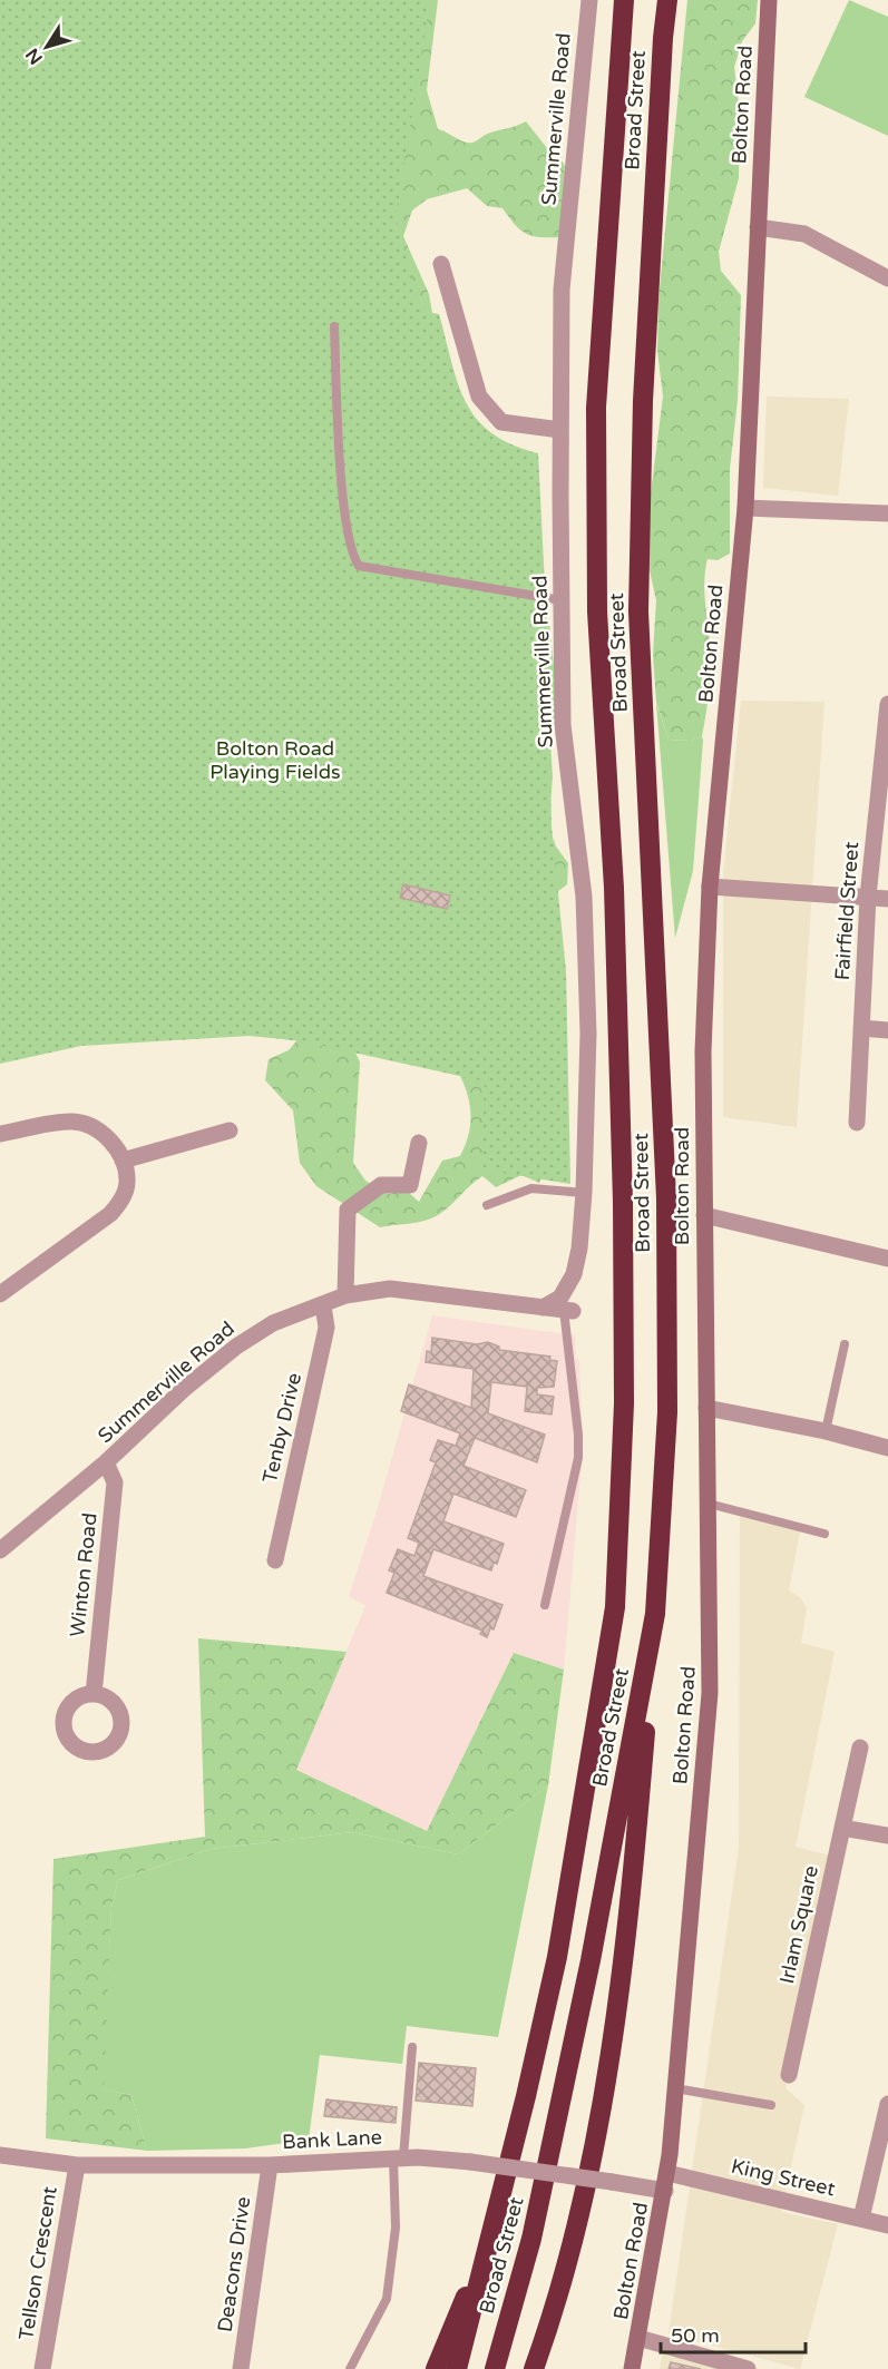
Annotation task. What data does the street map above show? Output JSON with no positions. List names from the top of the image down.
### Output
{
  "streets": {
    "highway": ["Broad Street"],
    "street": [
      "Bolton Road",
      "Summerville Road",
      "Fairfield Street",
      "Tenby Drive",
      "Winton Road",
      "Irlam Square",
      "Bank Lane",
      "King Street",
      "Tellson Crescent",
      "Deacons Drive"
    ]
  },
  "crossings": [
    ["Bolton Road", "Bank Lane"],
    ["Bolton Road", "King Street"],
    ["Summerville Road", "Tenby Drive"],
    ["Summerville Road", "Winton Road"],
    ["Bank Lane", "Tellson Crescent"],
    ["Bank Lane", "Deacons Drive"]
  ],
  "parks": ["Bolton Road Playing Fields"],
  "scale_bar": "50 m",
  "north": "bottom left"
}
